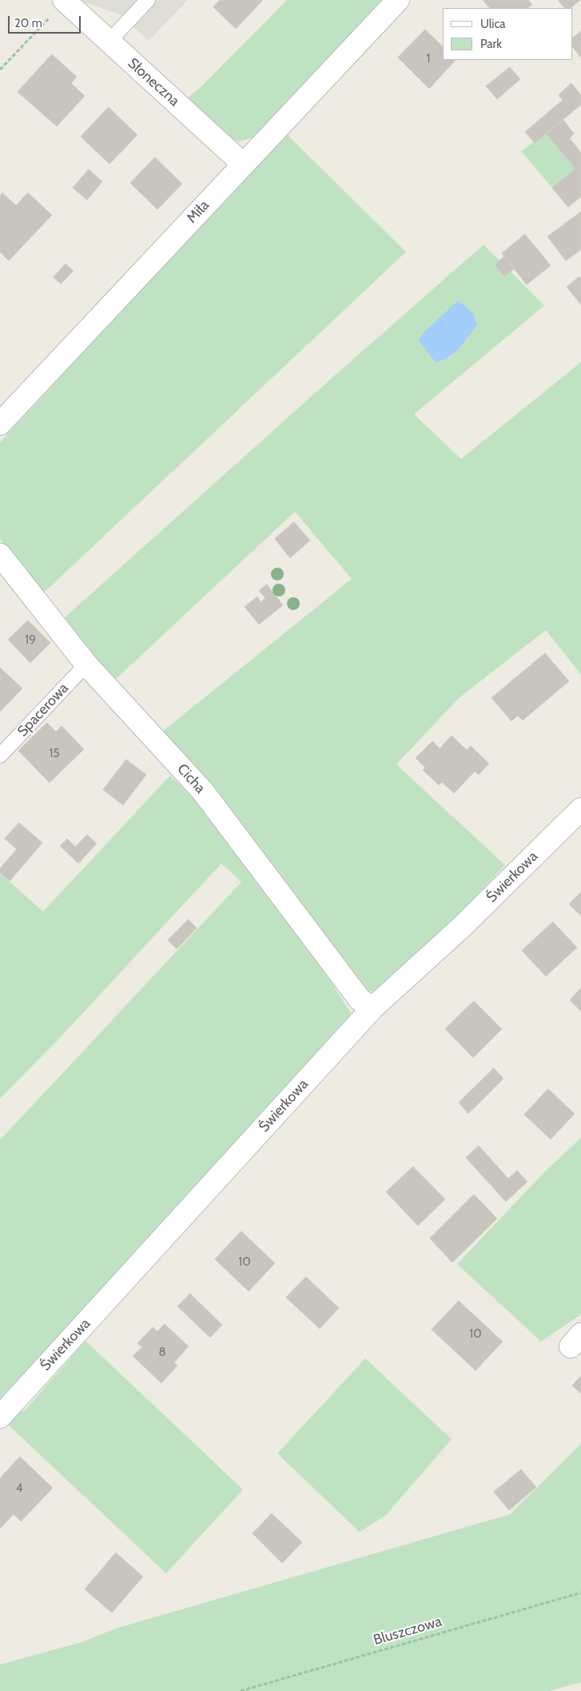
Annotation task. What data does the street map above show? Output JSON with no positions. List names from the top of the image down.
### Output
{
  "streets": {
    "street": [
      "Słoneczna",
      "Miła",
      "Cicha",
      "Świerkowa"
    ],
    "lane": ["Spacerowa"],
    "path": ["Bluszczowa"]
  },
  "crossings": [
    ["Słoneczna", "Miła"],
    ["Spacerowa", "Cicha"],
    ["Cicha", "Świerkowa"]
  ],
  "house_numbers": [
    "1",
    "19",
    "15",
    "10",
    "10",
    "8",
    "4"
  ],
  "legend": ["Ulica", "Park"],
  "scale_bar": "20 m"
}
